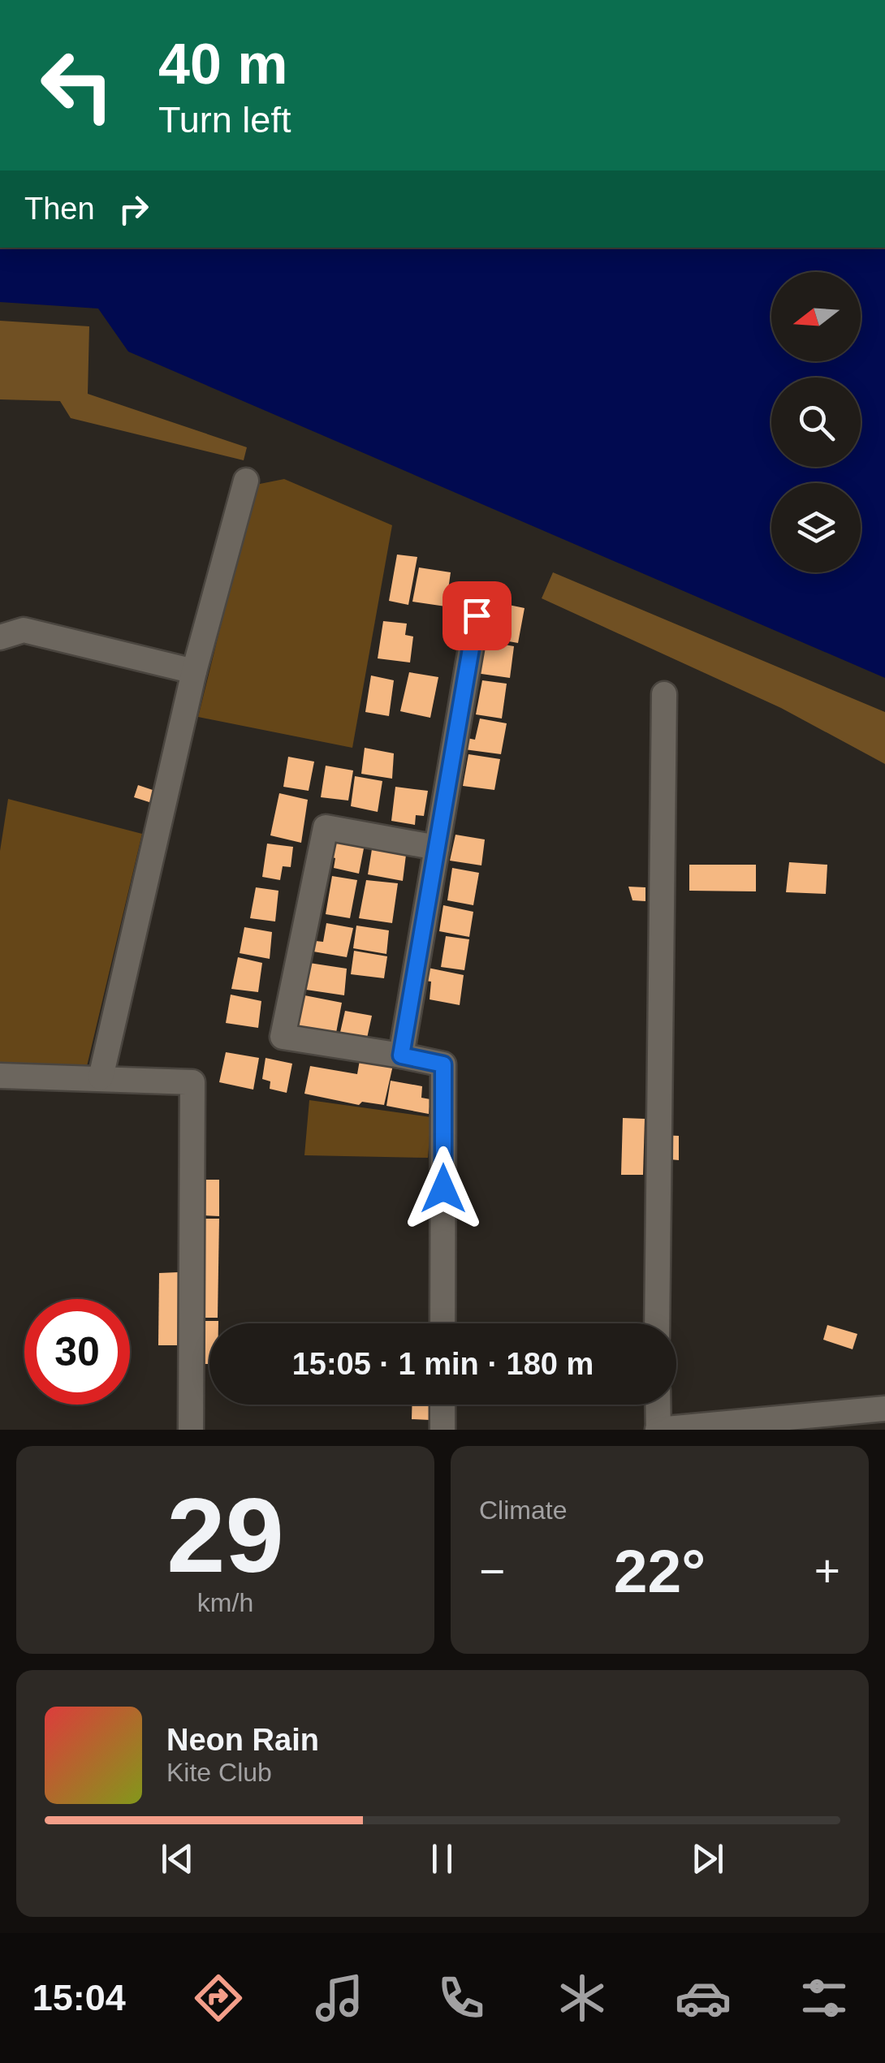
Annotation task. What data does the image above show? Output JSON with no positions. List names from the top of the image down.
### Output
{
  "north": "left",
  "page": {
    "turn": ["40 m", "Turn left"],
    "then": "Then",
    "limit": "30",
    "trip": "15:05 · 1 min · 180 m",
    "tile": [
      ["29", "km/h"],
      "Climate"
    ],
    "heat": ["−", "22°", "+"],
    "song": ["Neon Rain", "Kite Club"],
    "tabs": "15:04"
  }
}
